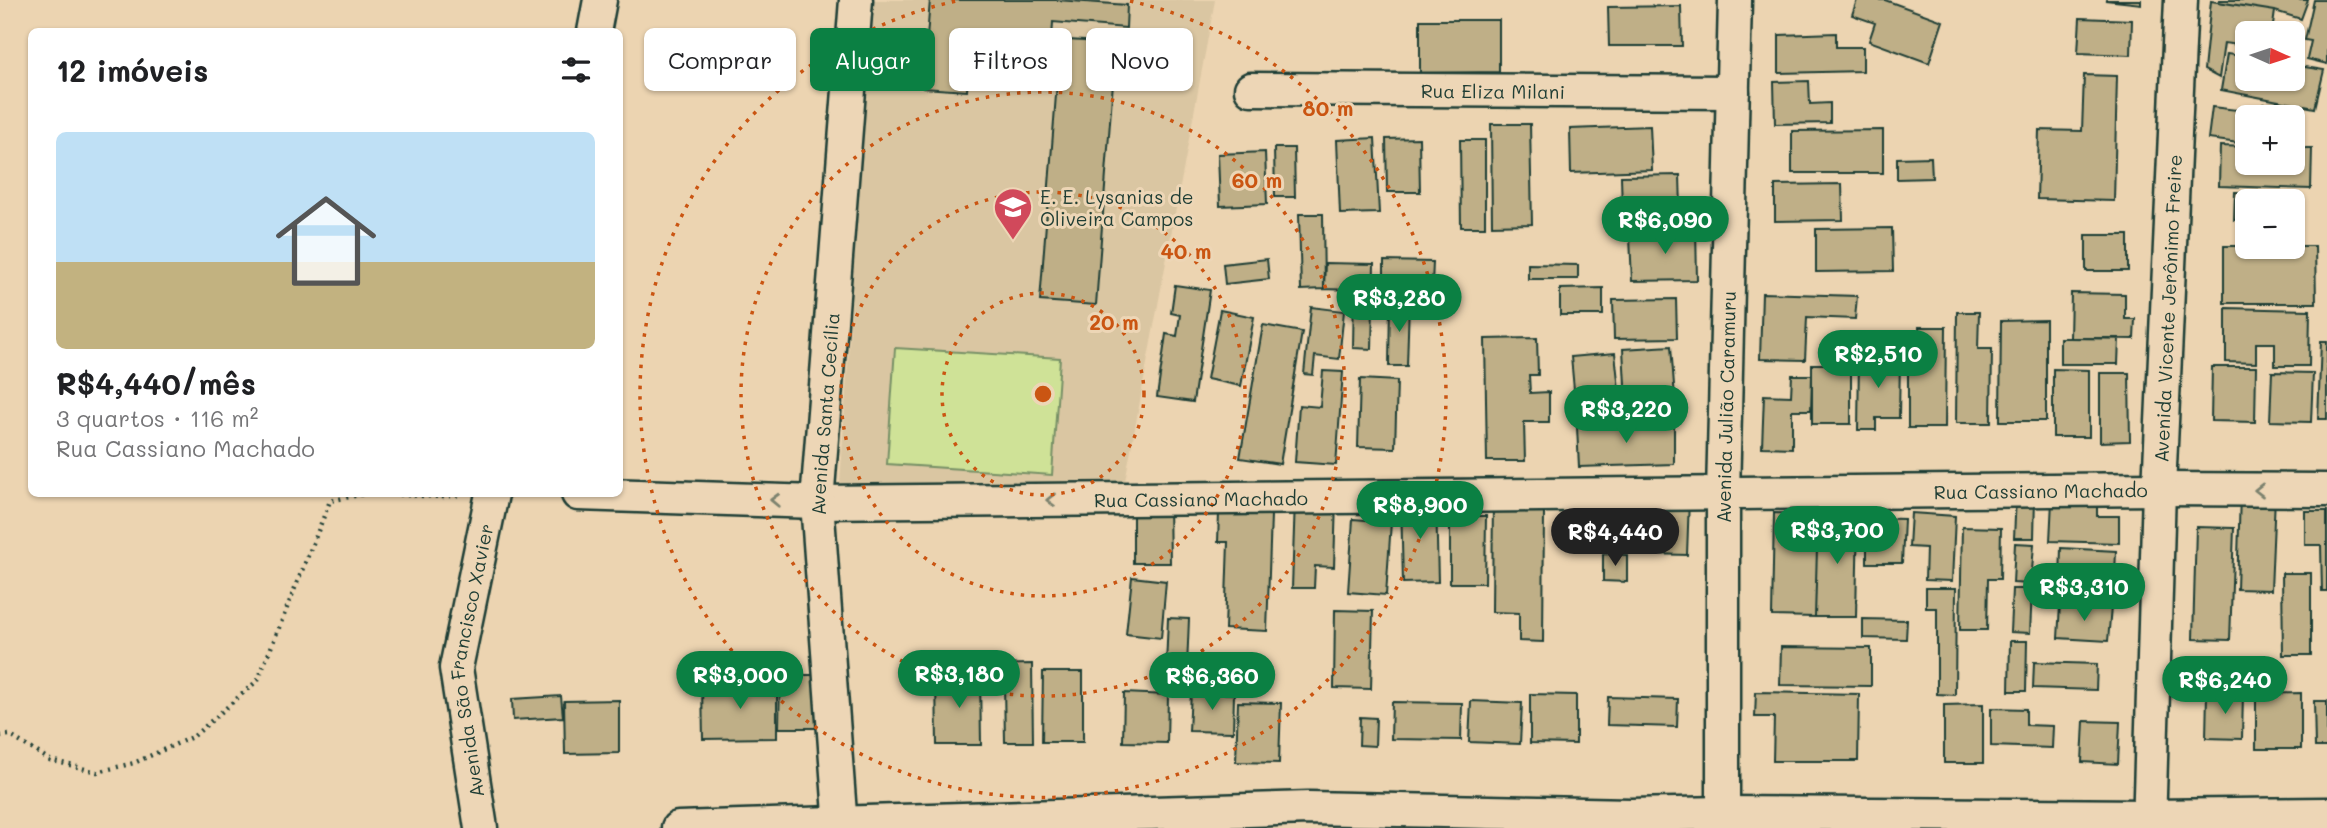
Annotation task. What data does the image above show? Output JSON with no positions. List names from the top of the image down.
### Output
{
  "streets": {
    "street": [
      "Rua Eliza Milani",
      "Avenida Vicente Jerônimo Freire",
      "Avenida Julião Caramuru",
      "Avenida Santa Cecília",
      "Rua Cassiano Machado",
      "Avenida São Francisco Xavier"
    ]
  },
  "crossings": [
    ["Rua Eliza Milani", "Avenida Julião Caramuru"],
    ["Avenida Vicente Jerônimo Freire", "Rua Cassiano Machado"],
    ["Avenida Julião Caramuru", "Rua Cassiano Machado"],
    ["Avenida Santa Cecília", "Rua Cassiano Machado"]
  ],
  "one_way": ["Rua Cassiano Machado"],
  "places": {
    "school or university": ["E. E. Lysanias de Oliveira Campos"]
  },
  "north": "right",
  "page": {
    "map_buttons": ["+", "−"],
    "chip": [
      "Comprar",
      "Alugar",
      "Filtros",
      "Novo"
    ],
    "heading": "12 imóveis",
    "list": [
      {
        "name": "R$4,440/mês",
        "note": "3 quartos · 116 m² · Rua Cassiano Machado"
      }
    ],
    "price": [
      "R$6,090",
      "R$3,280",
      "R$2,510",
      "R$3,220",
      "R$8,900",
      "R$3,700",
      "R$4,440",
      "R$3,310",
      "R$3,180",
      "R$3,000",
      "R$6,360",
      "R$6,240"
    ]
  },
  "rings": [
    "80 m",
    "60 m",
    "40 m",
    "20 m"
  ]
}
